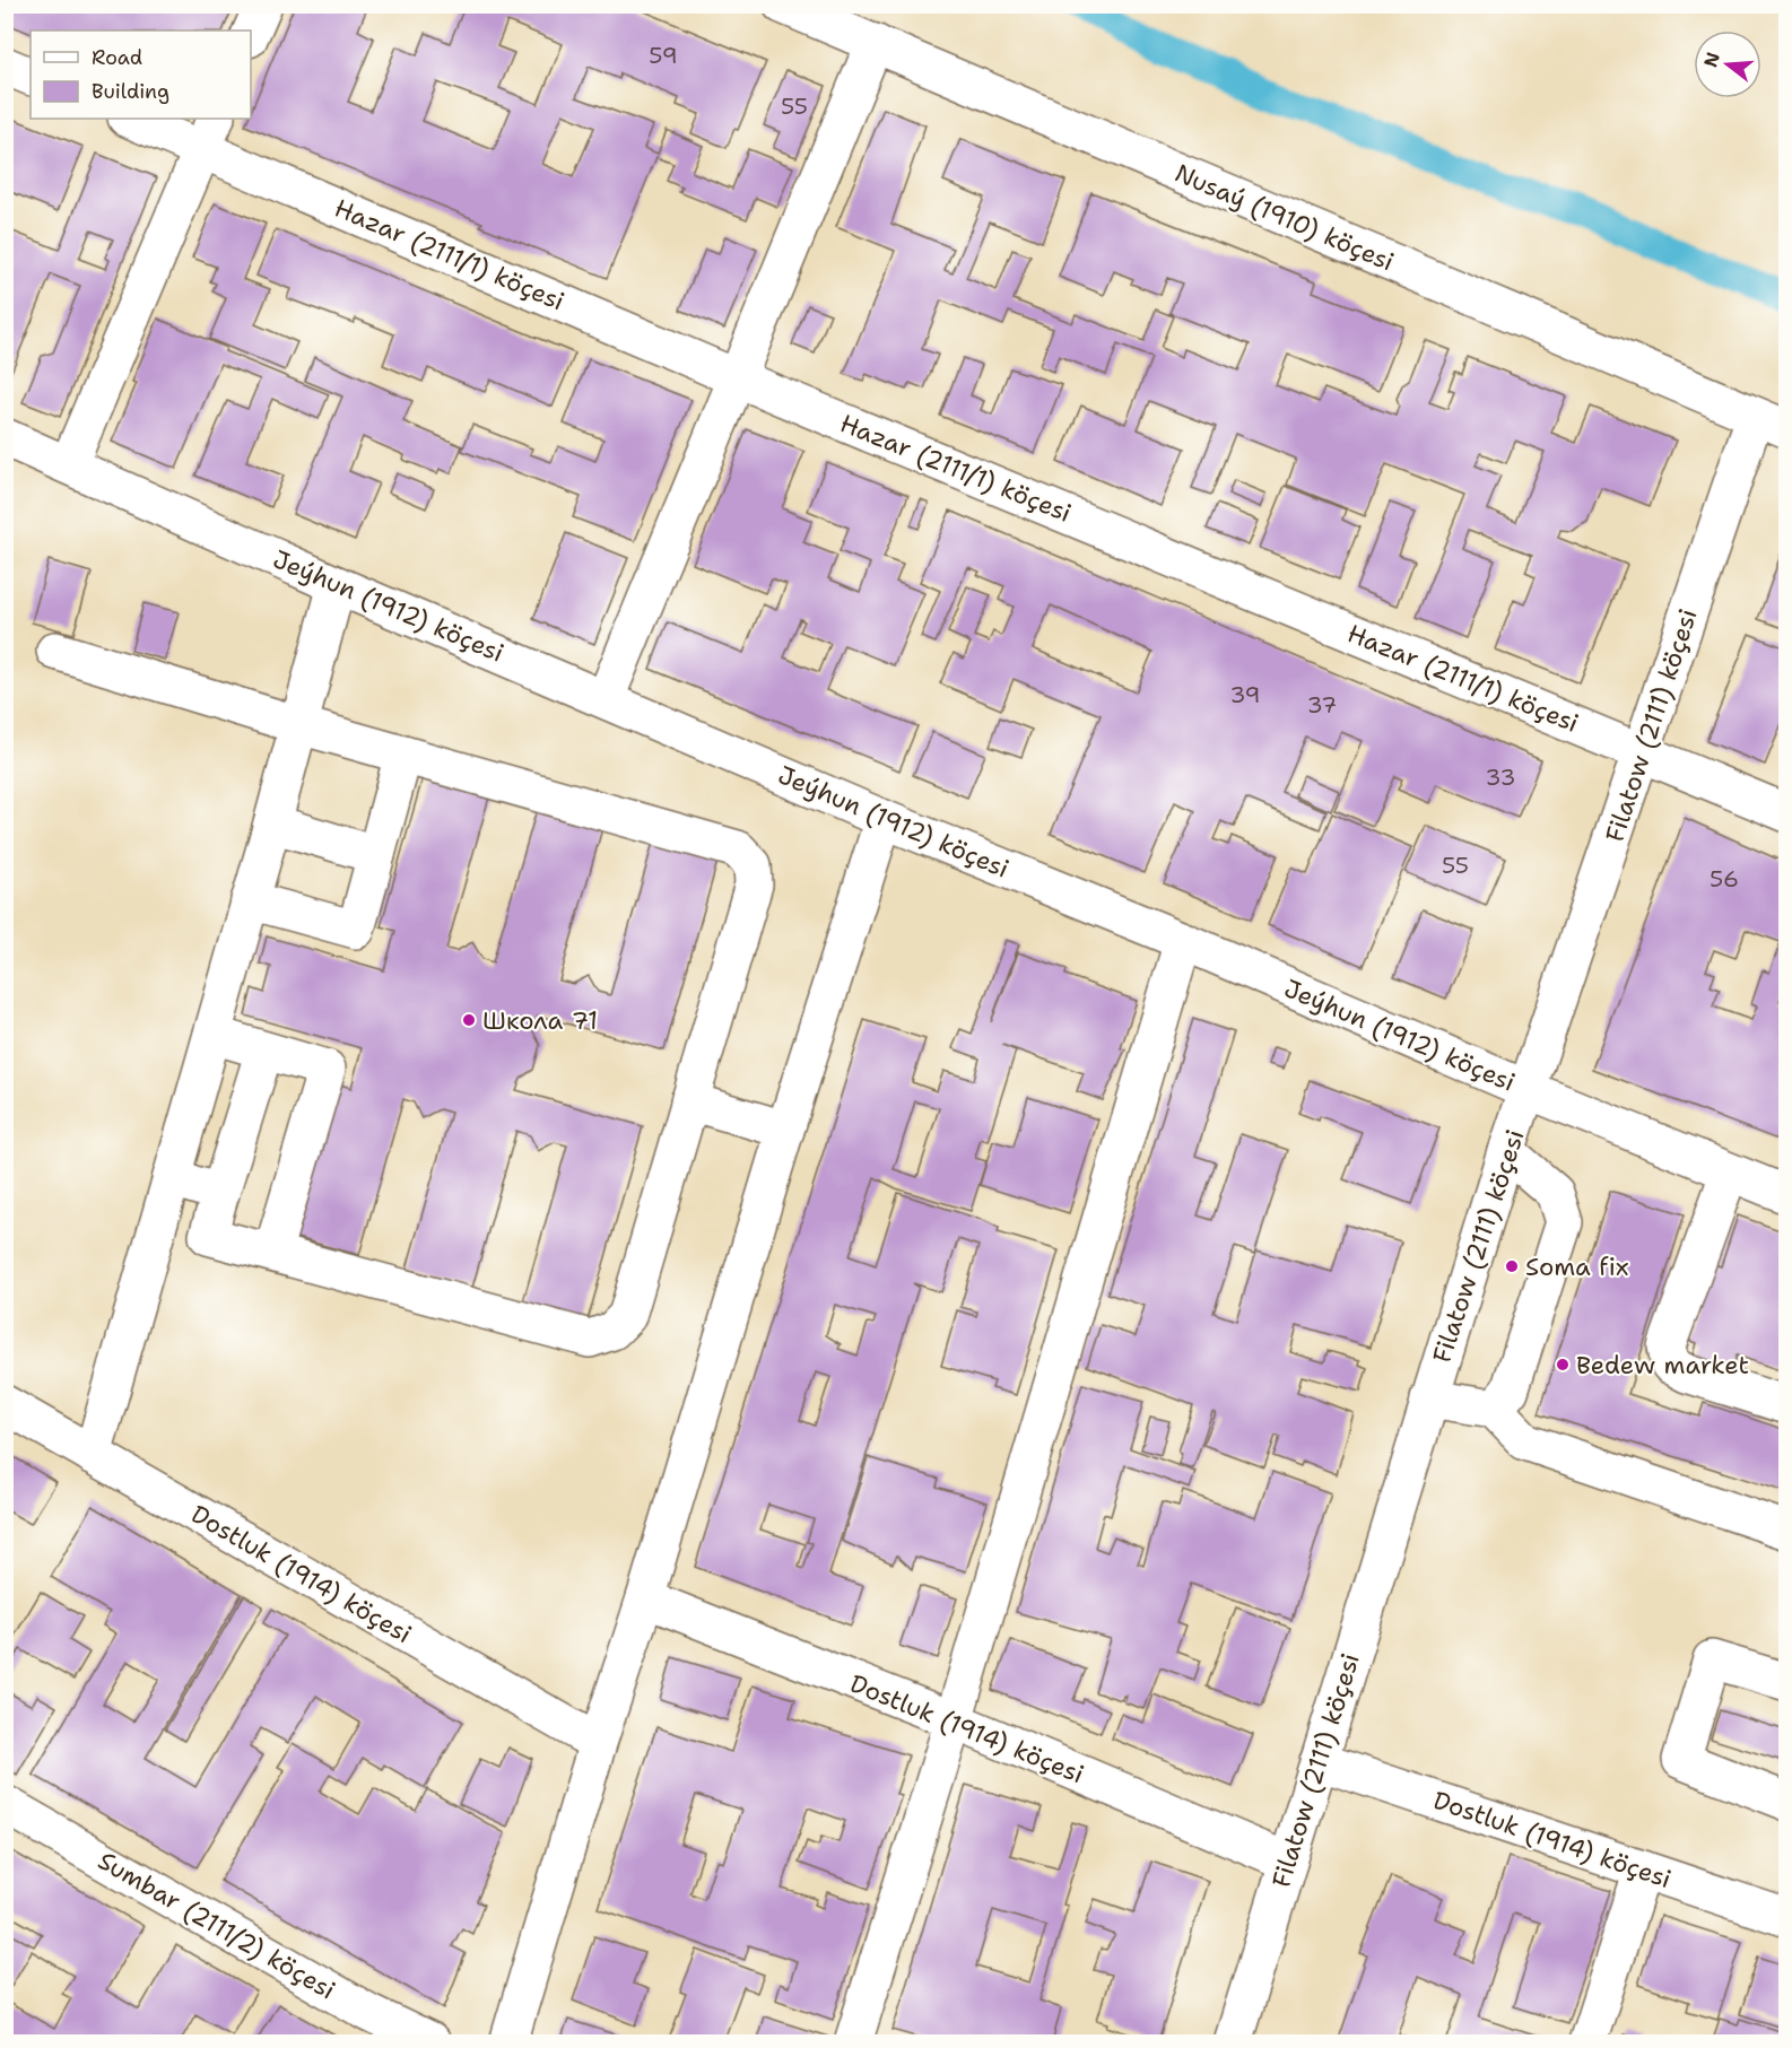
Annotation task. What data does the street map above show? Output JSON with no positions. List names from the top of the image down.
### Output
{
  "streets": {
    "street": [
      "Nusaý (1910) köçesi",
      "Hazar (2111/1) köçesi",
      "Jeýhun (1912) köçesi",
      "Filatow (2111) köçesi",
      "Dostluk (1914) köçesi",
      "Sumbar (2111/2) köçesi"
    ]
  },
  "crossings": [
    ["Nusaý (1910) köçesi", "Filatow (2111) köçesi"],
    ["Hazar (2111/1) köçesi", "Filatow (2111) köçesi"],
    ["Jeýhun (1912) köçesi", "Filatow (2111) köçesi"],
    ["Filatow (2111) köçesi", "Dostluk (1914) köçesi"]
  ],
  "places": ["Школа 71", "Soma fix", "Bedew market"],
  "house_numbers": [
    "59",
    "55",
    "39",
    "37",
    "33",
    "55",
    "56"
  ],
  "legend": ["Road", "Building"],
  "north": "left"
}
